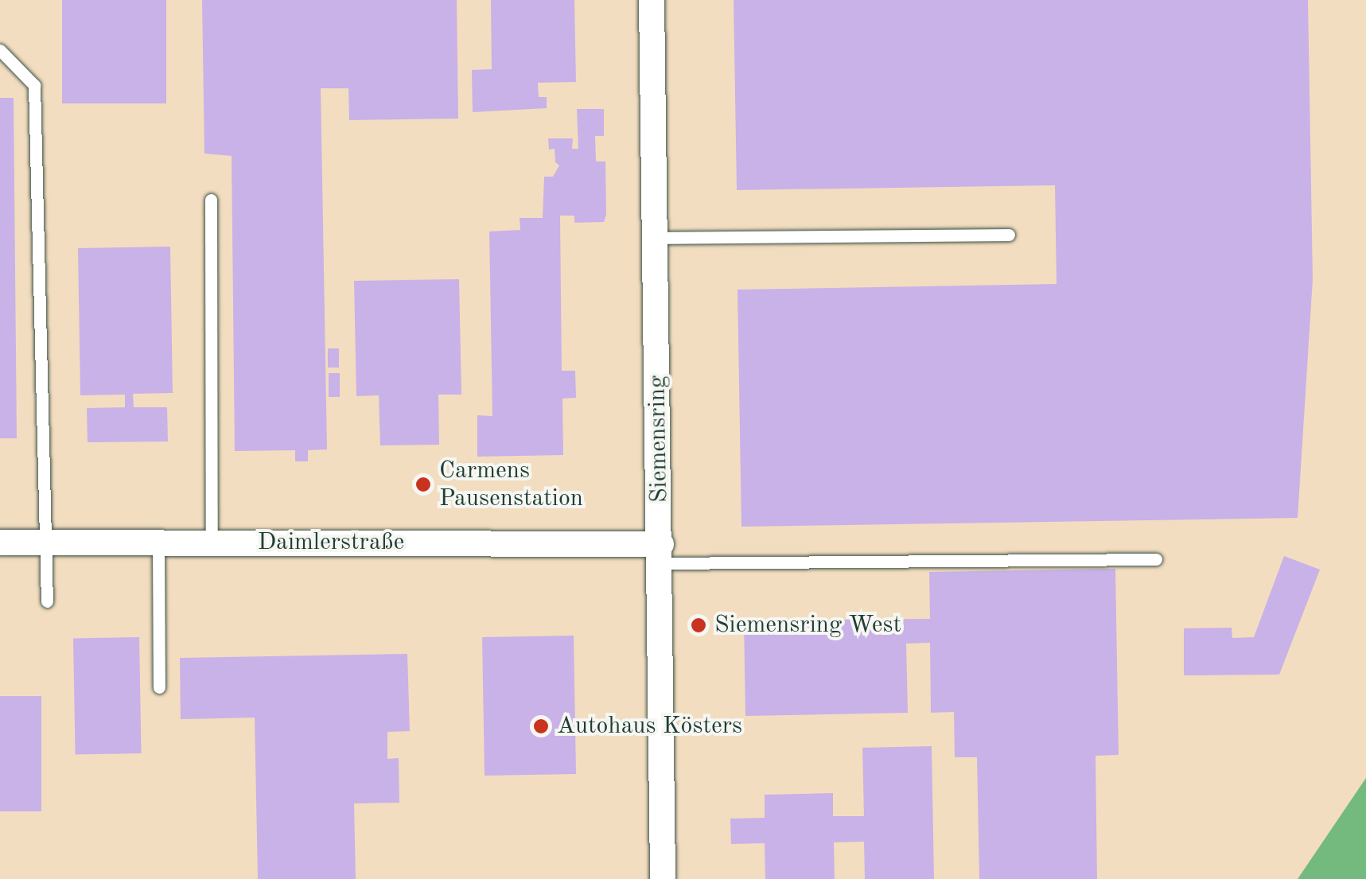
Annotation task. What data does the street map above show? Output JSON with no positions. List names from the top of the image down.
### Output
{
  "streets": {
    "street": ["Siemensring", "Daimlerstraße"]
  },
  "crossings": [
    ["Siemensring", "Daimlerstraße"]
  ],
  "places": ["Carmens Pausenstation", "Siemensring West", "Autohaus Kösters"]
}
